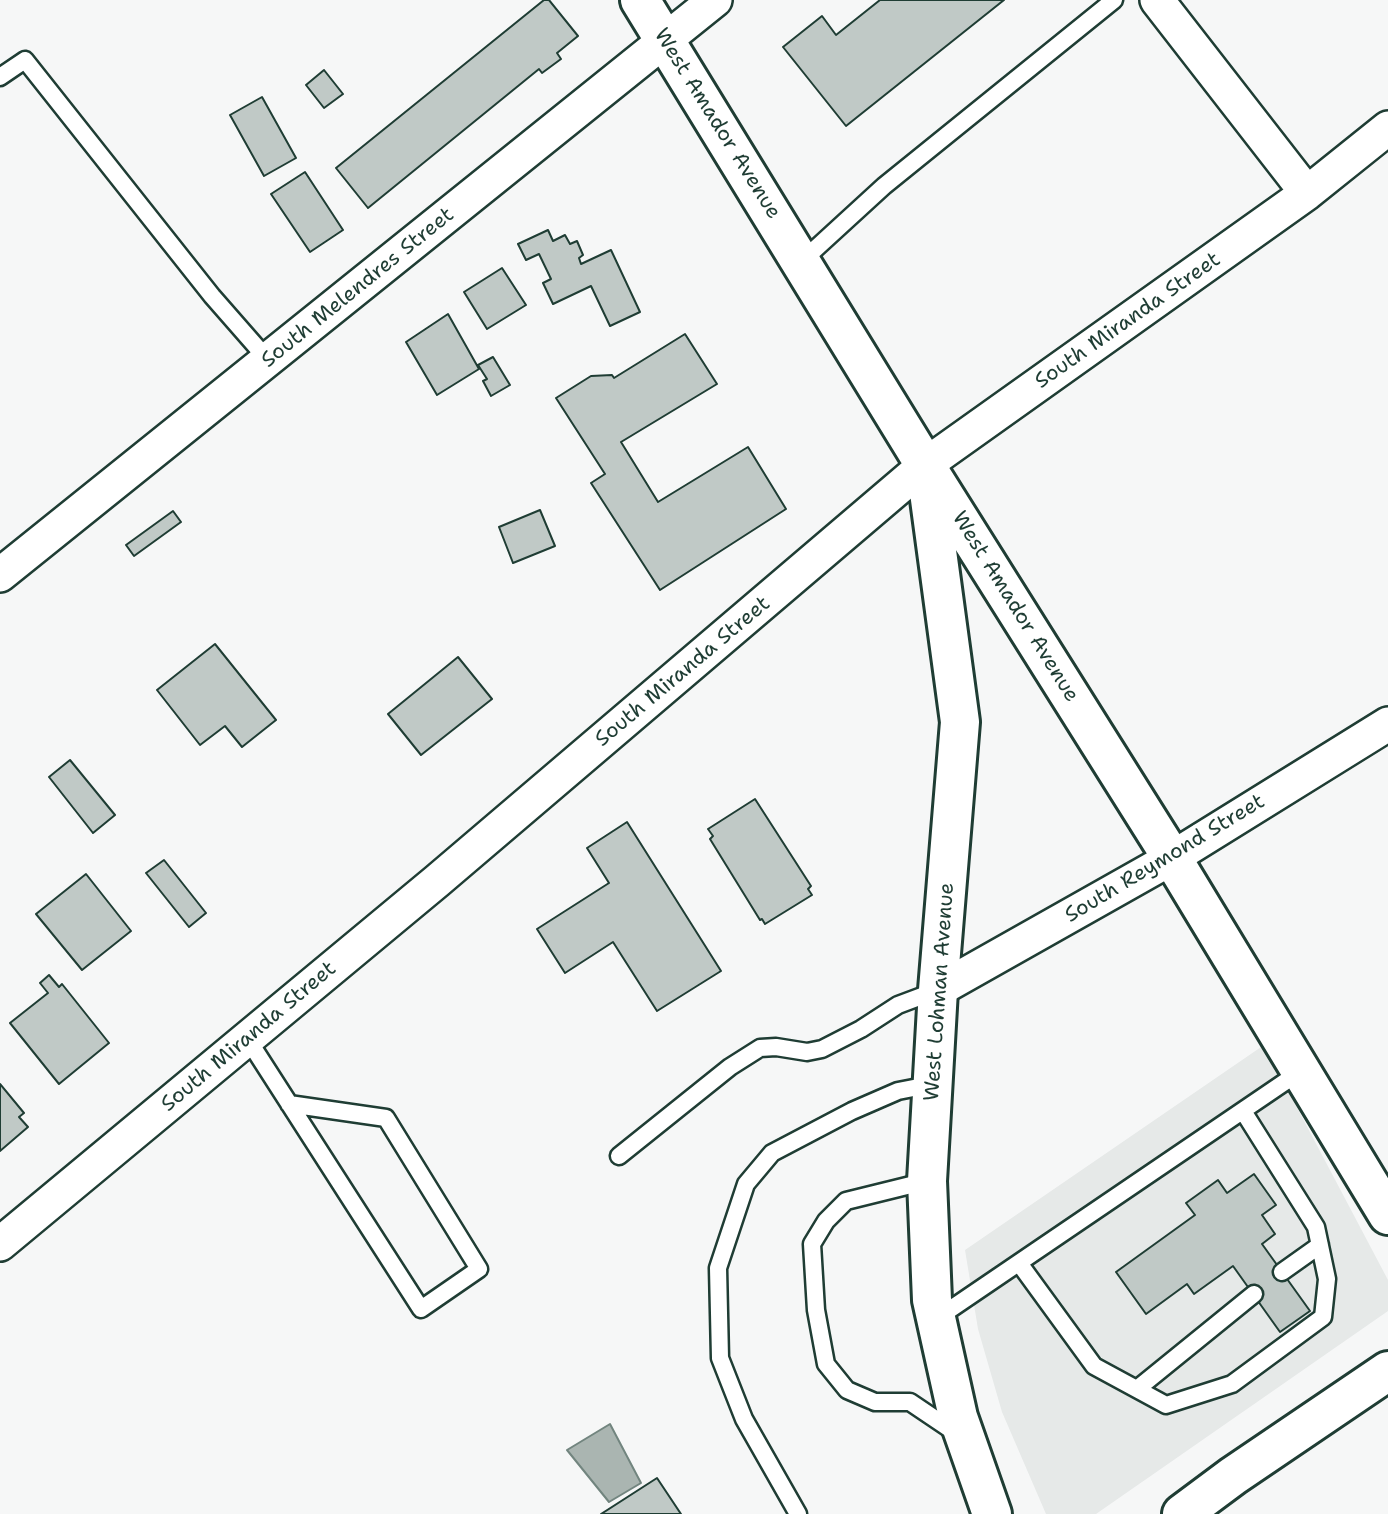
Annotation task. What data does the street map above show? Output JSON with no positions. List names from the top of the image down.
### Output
{
  "streets": {
    "main road": ["West Amador Avenue", "West Lohman Avenue"],
    "street": ["South Melendres Street", "South Miranda Street", "South Reymond Street"]
  },
  "crossings": [
    ["West Amador Avenue", "South Melendres Street"],
    ["West Amador Avenue", "South Miranda Street"],
    ["West Amador Avenue", "South Reymond Street"],
    ["West Amador Avenue", "West Lohman Avenue"],
    ["South Miranda Street", "West Lohman Avenue"],
    ["South Reymond Street", "West Lohman Avenue"]
  ]
}
